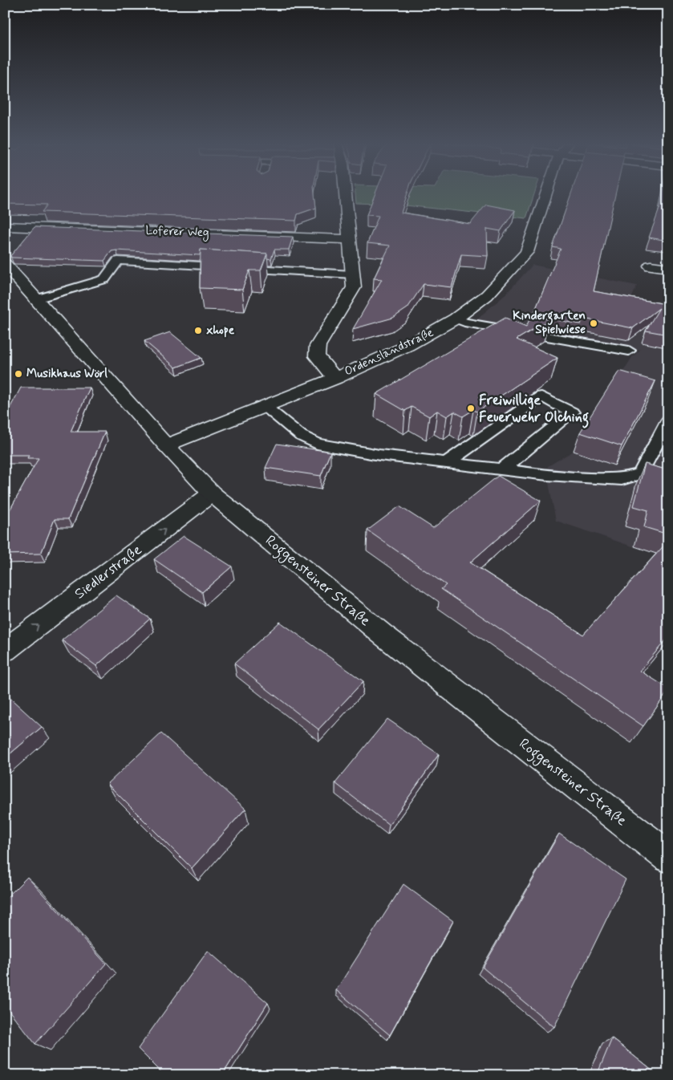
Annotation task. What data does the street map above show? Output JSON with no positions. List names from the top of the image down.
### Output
{
  "streets": {
    "street": [
      "Loferer Weg",
      "Ordenslandstraße",
      "Siedlerstraße",
      "Roggensteiner Straße"
    ]
  },
  "crossings": [
    ["Ordenslandstraße", "Roggensteiner Straße"],
    ["Siedlerstraße", "Roggensteiner Straße"]
  ],
  "one_way": ["Siedlerstraße"],
  "places": [
    "Kindergarten Spielwiese",
    "xhope",
    "Musikhaus Wörl",
    "Freiwillige Feuerwehr Olching"
  ]
}
